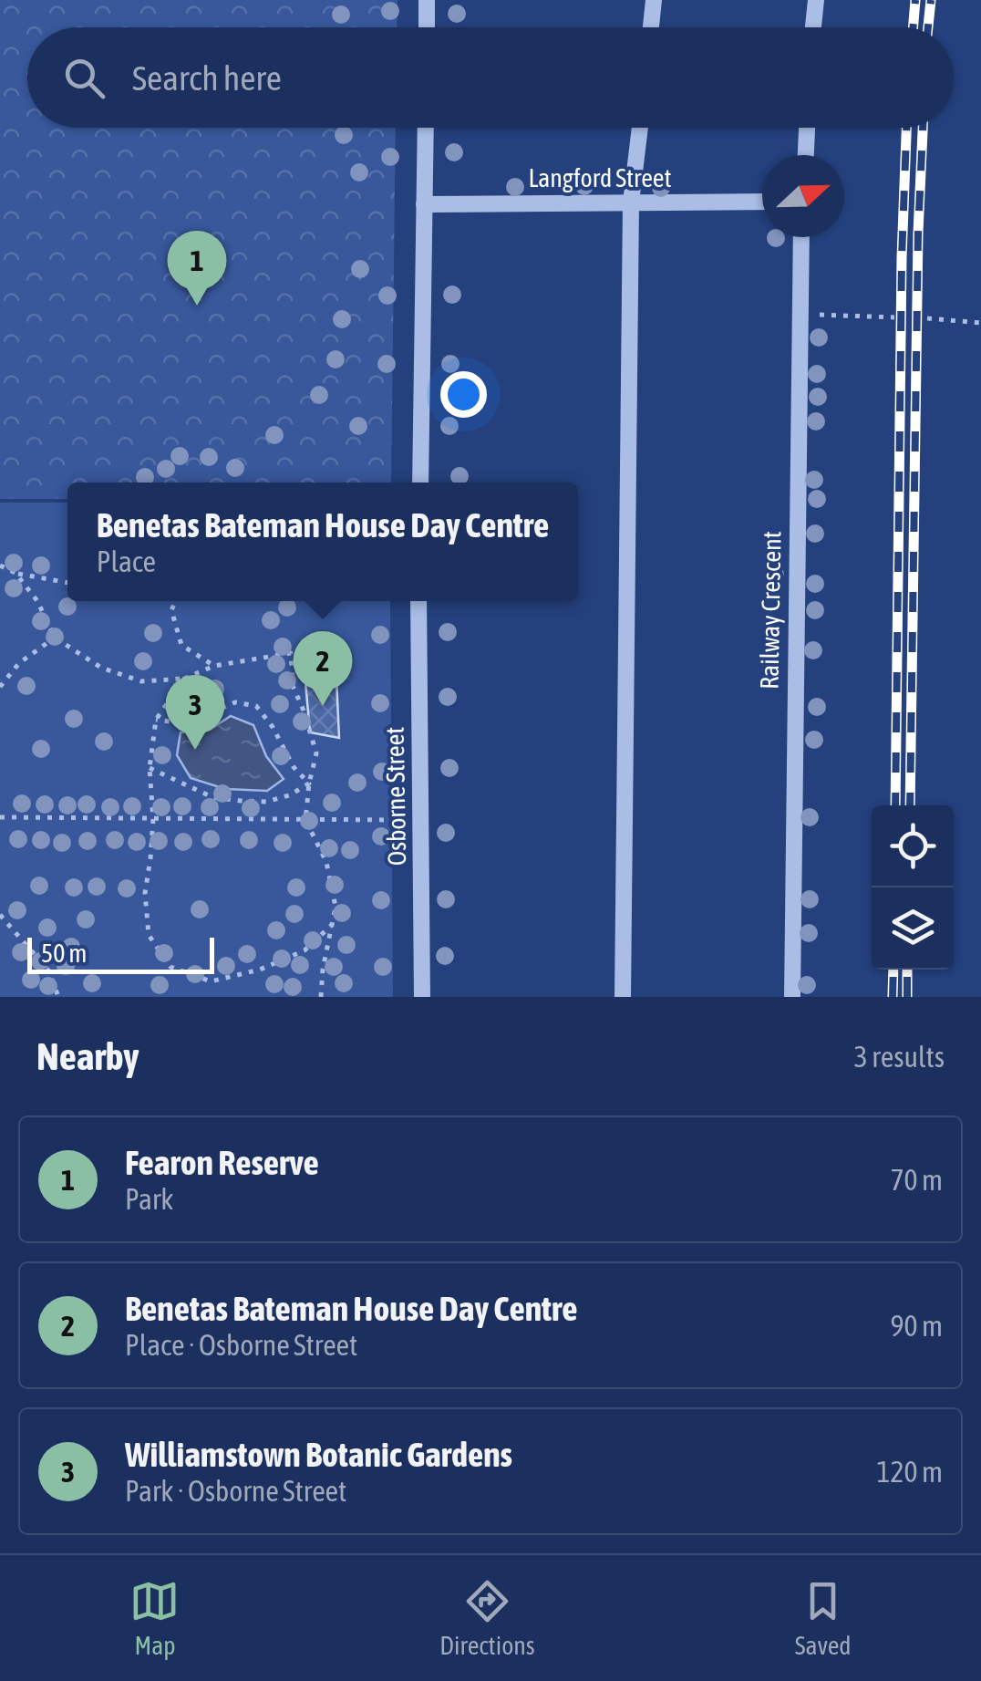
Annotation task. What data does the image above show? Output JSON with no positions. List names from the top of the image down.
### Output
{
  "streets": {
    "street": ["Langford Street", "Railway Crescent", "Osborne Street"]
  },
  "scale_bar": "50 m",
  "north": "right",
  "page": {
    "search": "Search here",
    "pins": ["1", "2", "3"],
    "popup": ["Benetas Bateman House Day Centre", "Place"],
    "scale": "50 m",
    "heading": ["Nearby", "3 results"],
    "list": [
      {
        "mark": "1",
        "name": "Fearon Reserve",
        "note": "Park",
        "value": "70 m"
      },
      {
        "mark": "2",
        "name": "Benetas Bateman House Day Centre",
        "note": "Place · Osborne Street",
        "value": "90 m"
      },
      {
        "mark": "3",
        "name": "Williamstown Botanic Gardens",
        "note": "Park · Osborne Street",
        "value": "120 m"
      }
    ],
    "nav": ["Map", "Directions", "Saved"]
  }
}
